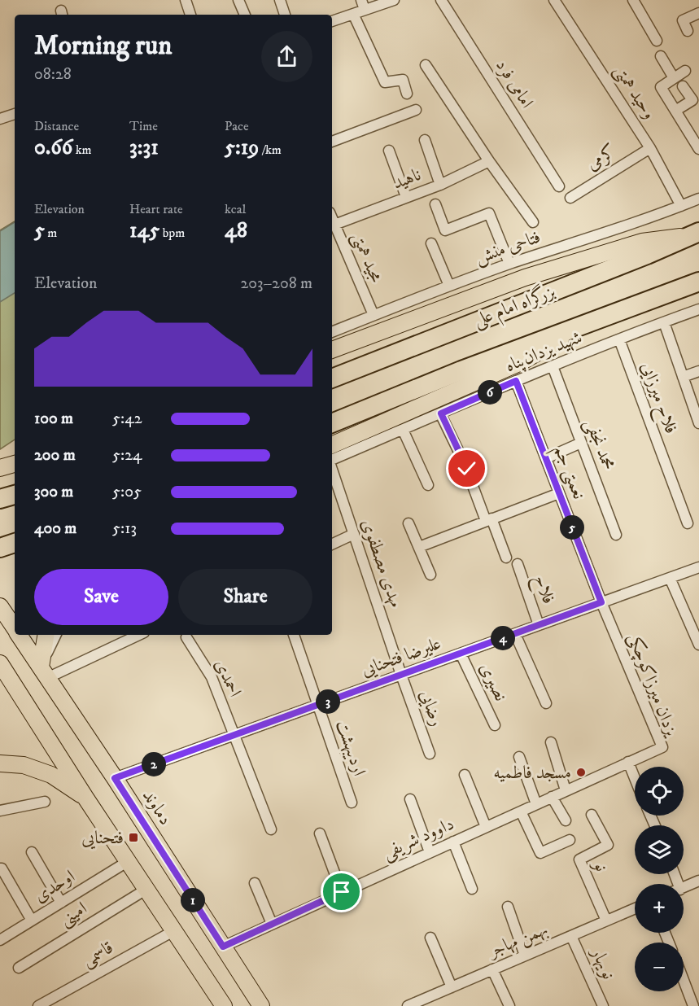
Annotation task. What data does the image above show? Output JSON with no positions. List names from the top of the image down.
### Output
{
  "streets": {
    "highway": ["بزرگراه امام علی"],
    "main road": ["دماوند"],
    "street": [
      "امامی فرد",
      "وحید همتی",
      "کرمی",
      "ناهید",
      "فتاحی منش",
      "مجید همتی",
      "شهید یزدان‌پناه",
      "فلاح میرزایی",
      "محمد نجفی",
      "نعمتی جم",
      "مهدی مصطفوی",
      "فلاح",
      "علیرضا فتحنایی",
      "احمدی",
      "نصیری",
      "یزدان میرزاکوچکی",
      "رضایی",
      "اردیبهشت",
      "داوود شریفی",
      "نو",
      "اوحدی",
      "امینی",
      "بهمن مهاجر",
      "قاسمی",
      "نویهار"
    ]
  },
  "crossings": [
    ["وحید همتی", "کرمی"],
    ["وحید همتی", "فتاحی منش"],
    ["ناهید", "مجید همتی"],
    ["فتاحی منش", "مجید همتی"],
    ["شهید یزدان‌پناه", "فلاح میرزایی"],
    ["شهید یزدان‌پناه", "محمد نجفی"],
    ["شهید یزدان‌پناه", "نعمتی جم"],
    ["نعمتی جم", "علیرضا فتحنایی"],
    ["نعمتی جم", "یزدان میرزاکوچکی"],
    ["مهدی مصطفوی", "علیرضا فتحنایی"],
    ["مهدی مصطفوی", "رضایی"],
    ["فلاح", "علیرضا فتحنایی"],
    ["علیرضا فتحنایی", "احمدی"],
    ["علیرضا فتحنایی", "نصیری"],
    ["علیرضا فتحنایی", "یزدان میرزاکوچکی"],
    ["علیرضا فتحنایی", "رضایی"],
    ["علیرضا فتحنایی", "اردیبهشت"],
    ["علیرضا فتحنایی", "دماوند"],
    ["یزدان میرزاکوچکی", "داوود شریفی"],
    ["دماوند", "داوود شریفی"],
    ["نو", "بهمن مهاجر"],
    ["بهمن مهاجر", "نویهار"]
  ],
  "places": {
    "other": ["مسجد فاطمیه"],
    "transit": ["فتحنایی"]
  },
  "page": {
    "heading": ["Morning run", "08:28"],
    "stats": [
      ["Distance", "0.66 km"],
      ["Time", "3:31"],
      ["Pace", "5:19 /km"],
      ["Elevation", "5 m"],
      ["Heart rate", "145 bpm"],
      ["kcal", "48"]
    ],
    "chart": ["Elevation", "203–208 m"],
    "pins": [
      "6",
      "5",
      "4",
      "3",
      "2",
      "1"
    ],
    "list": [
      {
        "name": "100 m",
        "note": "5:42"
      },
      {
        "name": "200 m",
        "note": "5:24"
      },
      {
        "name": "300 m",
        "note": "5:05"
      },
      {
        "name": "400 m",
        "note": "5:13"
      }
    ],
    "buttons": ["Save", "Share"],
    "map_buttons": ["+", "−"]
  }
}
